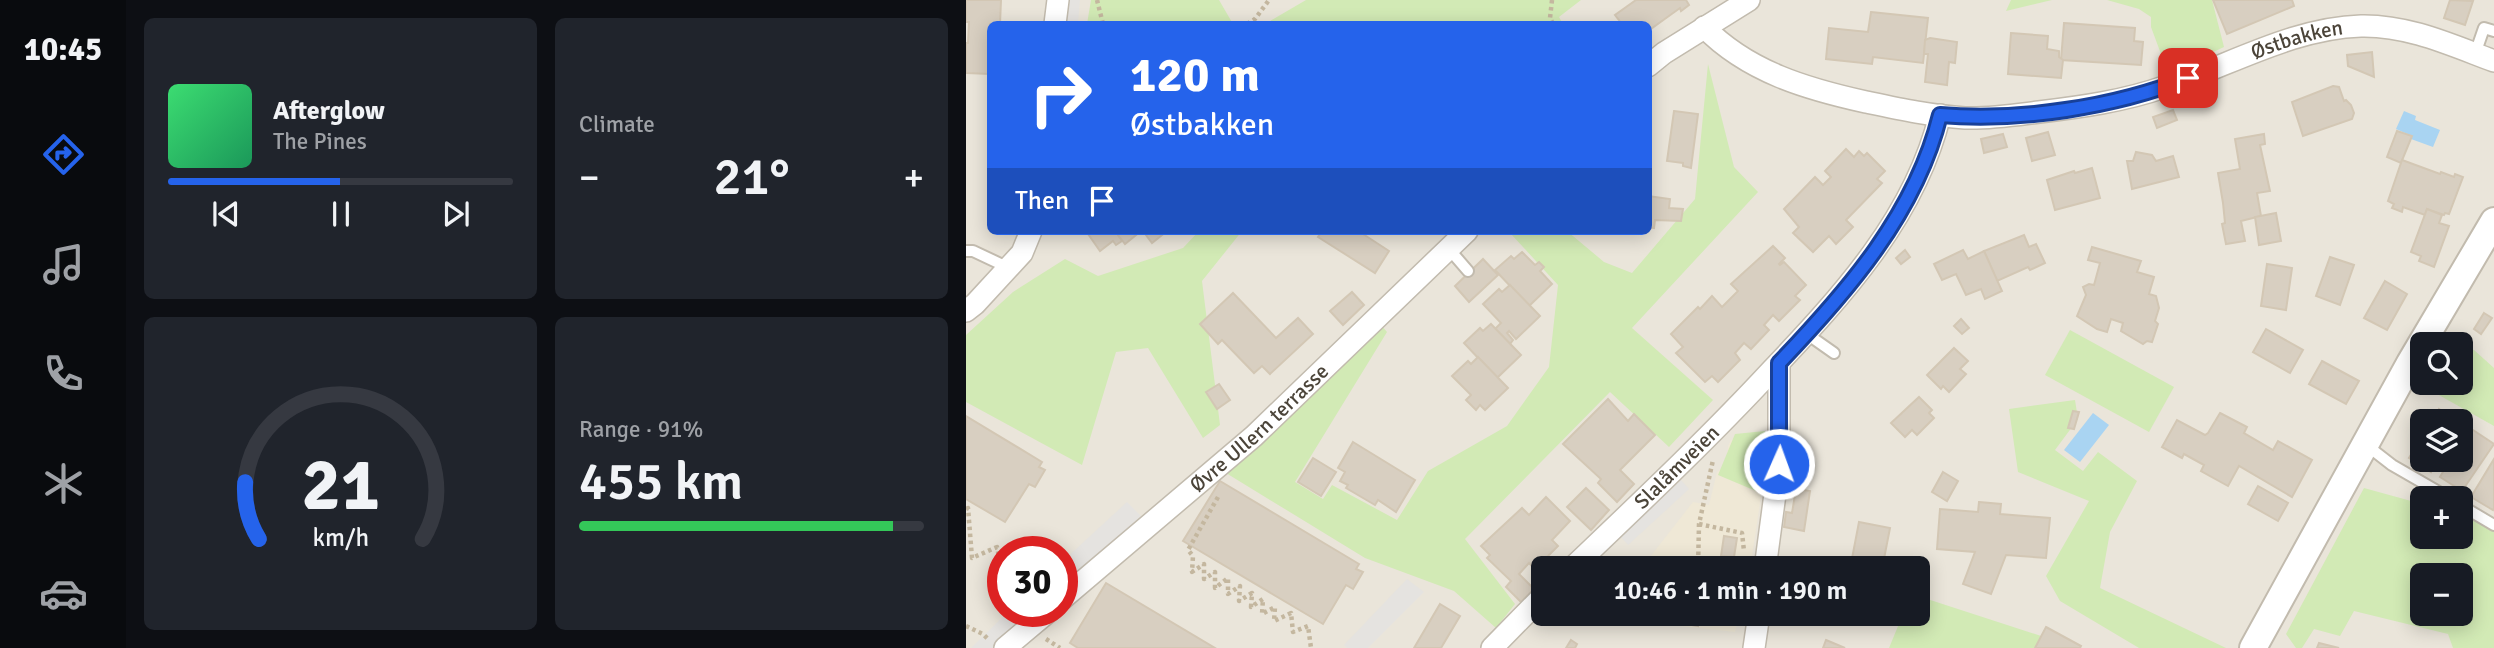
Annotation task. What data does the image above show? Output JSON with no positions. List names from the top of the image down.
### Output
{
  "streets": {
    "street": ["Østbakken", "Øvre Ullern terrasse", "Slalåmveien"]
  },
  "crossings": [
    ["Østbakken", "Slalåmveien"]
  ],
  "page": {
    "tabs": "10:45",
    "tile": [
      "Climate",
      ["Range · 91%", "455 km"]
    ],
    "turn": ["120 m", "Østbakken"],
    "song": ["Afterglow", "The Pines"],
    "heat": ["−", "21°", "+"],
    "then": "Then",
    "map_buttons": ["+", "−"],
    "limit": "30",
    "trip": "10:46 · 1 min · 190 m",
    "gauge": ["21", "km/h"]
  }
}
